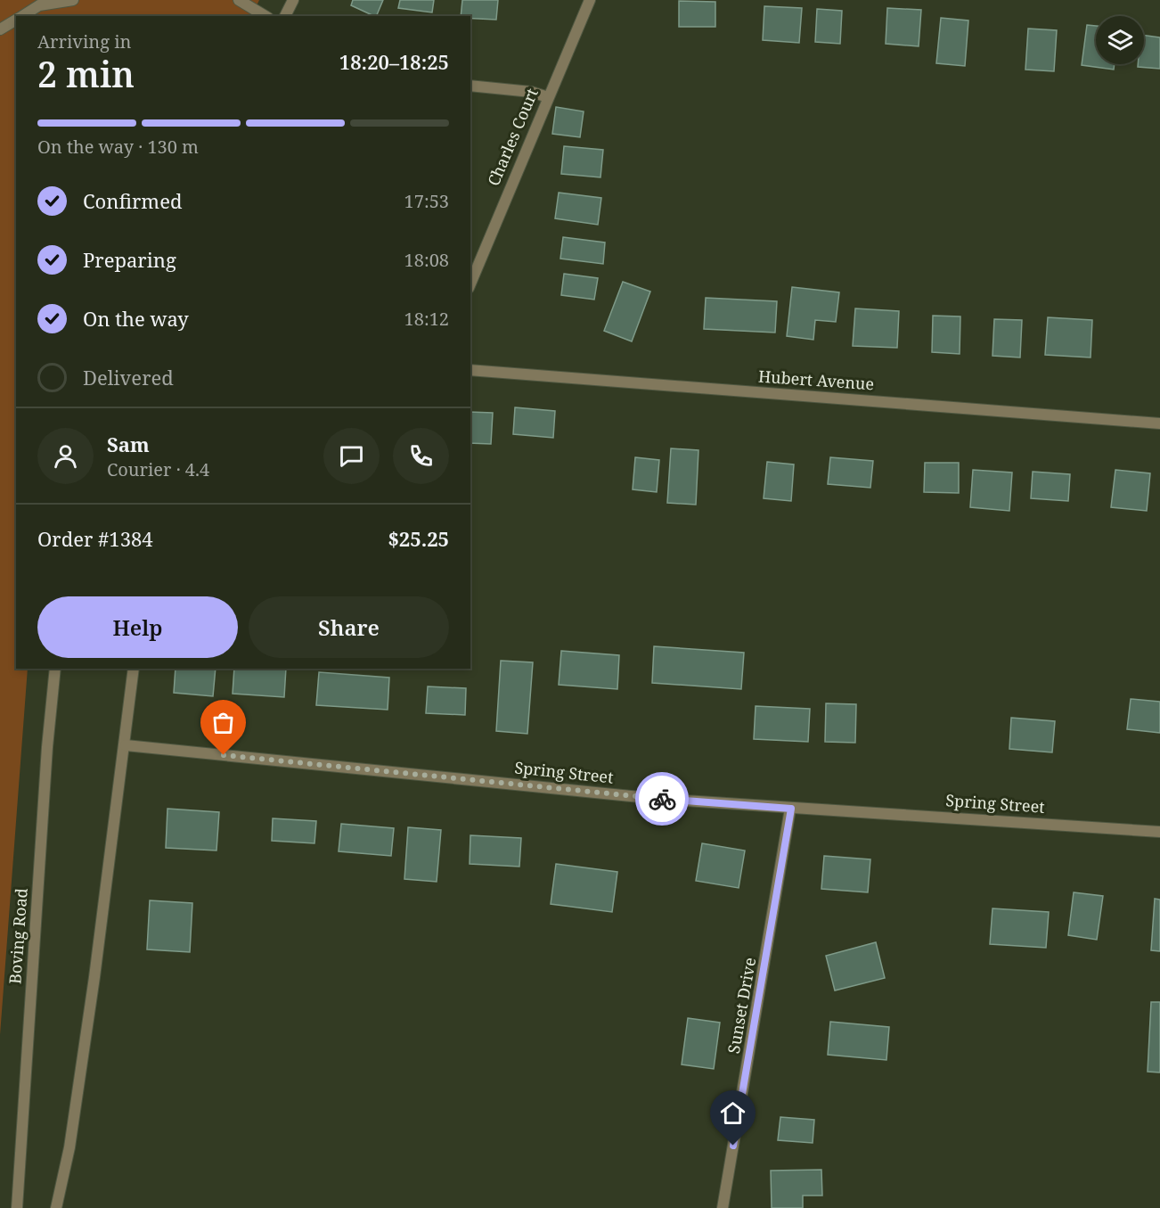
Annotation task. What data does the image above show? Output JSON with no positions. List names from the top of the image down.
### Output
{
  "streets": {
    "street": [
      "Charles Court",
      "Hubert Avenue",
      "Spring Street",
      "Boving Road",
      "Sunset Drive"
    ]
  },
  "crossings": [
    ["Spring Street", "Sunset Drive"]
  ],
  "page": {
    "heading": ["2 min", "Arriving in", "18:20–18:25"],
    "panel": [
      "Sam",
      "Courier · 4.4",
      "Order #1384",
      "$25.25"
    ],
    "bar": "On the way · 130 m",
    "list": [
      ["Confirmed", "17:53"],
      ["Preparing", "18:08"],
      ["On the way", "18:12"],
      "Delivered"
    ],
    "buttons": ["Help", "Share"]
  }
}
